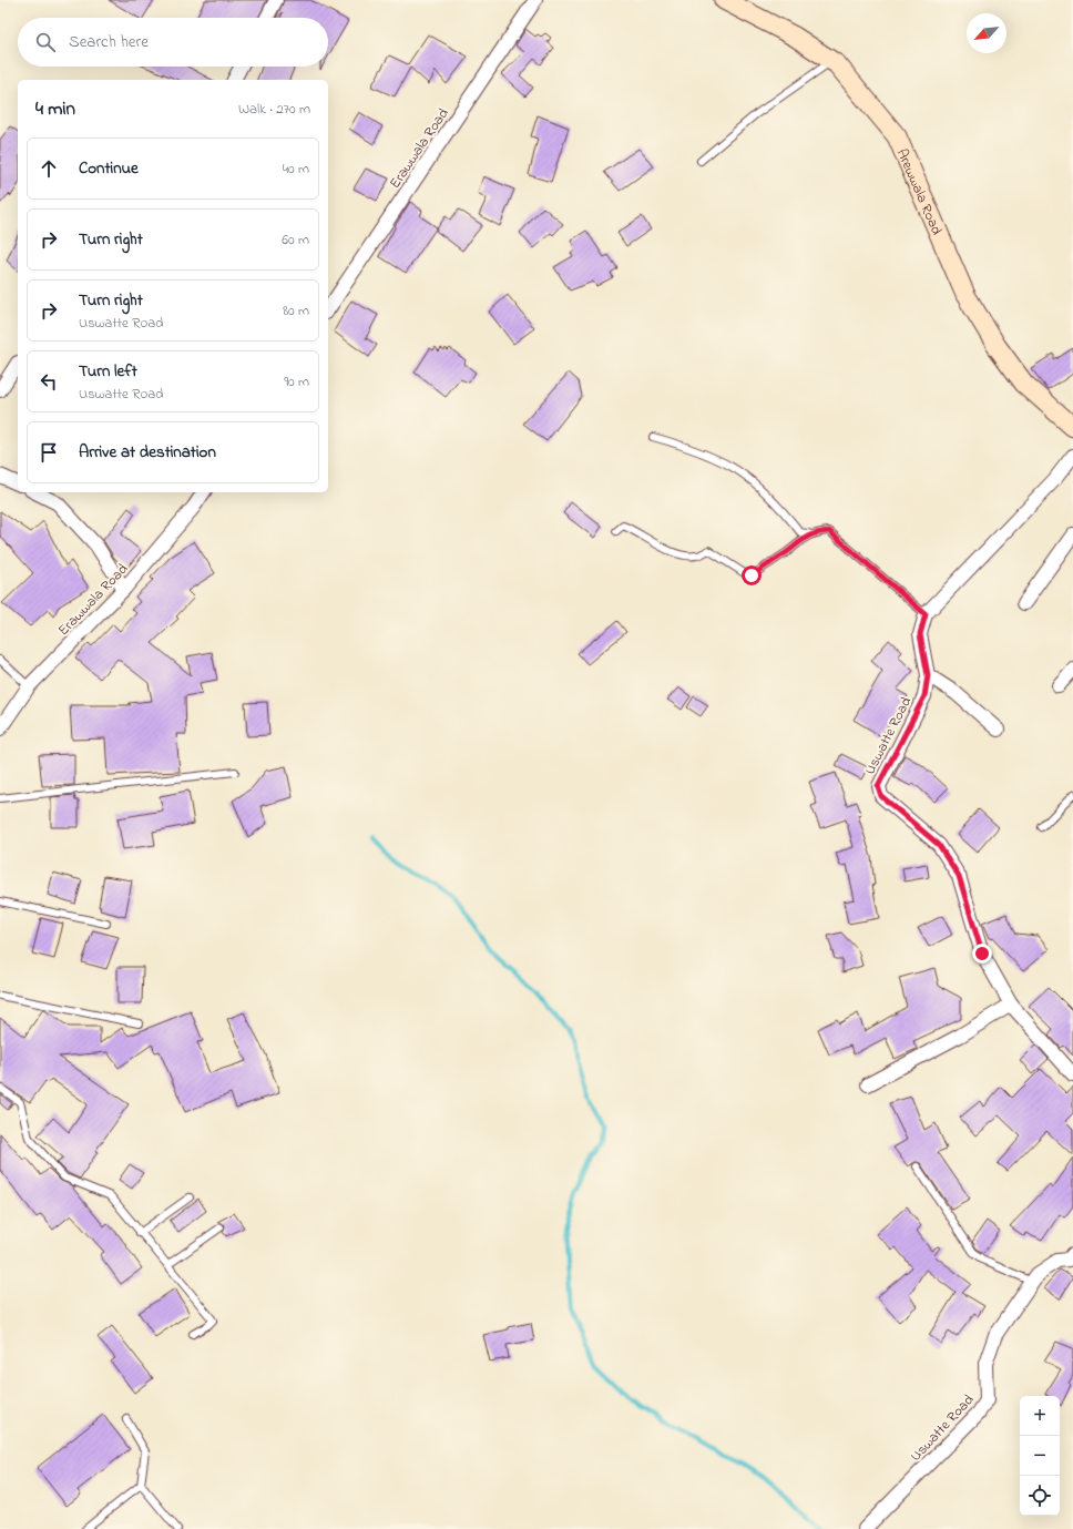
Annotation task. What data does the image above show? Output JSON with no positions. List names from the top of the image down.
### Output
{
  "streets": {
    "street": ["Erawwala Road", "Arewwala Road", "Uswatte Road"]
  },
  "north": "bottom left",
  "page": {
    "search": "Search here",
    "heading": ["4 min", "Walk · 270 m"],
    "list": [
      ["Continue", "40 m"],
      ["Turn right", "60 m"],
      ["Turn right", "Uswatte Road", "80 m"],
      ["Turn left", "Uswatte Road", "90 m"],
      "Arrive at destination"
    ],
    "map_buttons": ["+", "−"]
  }
}
